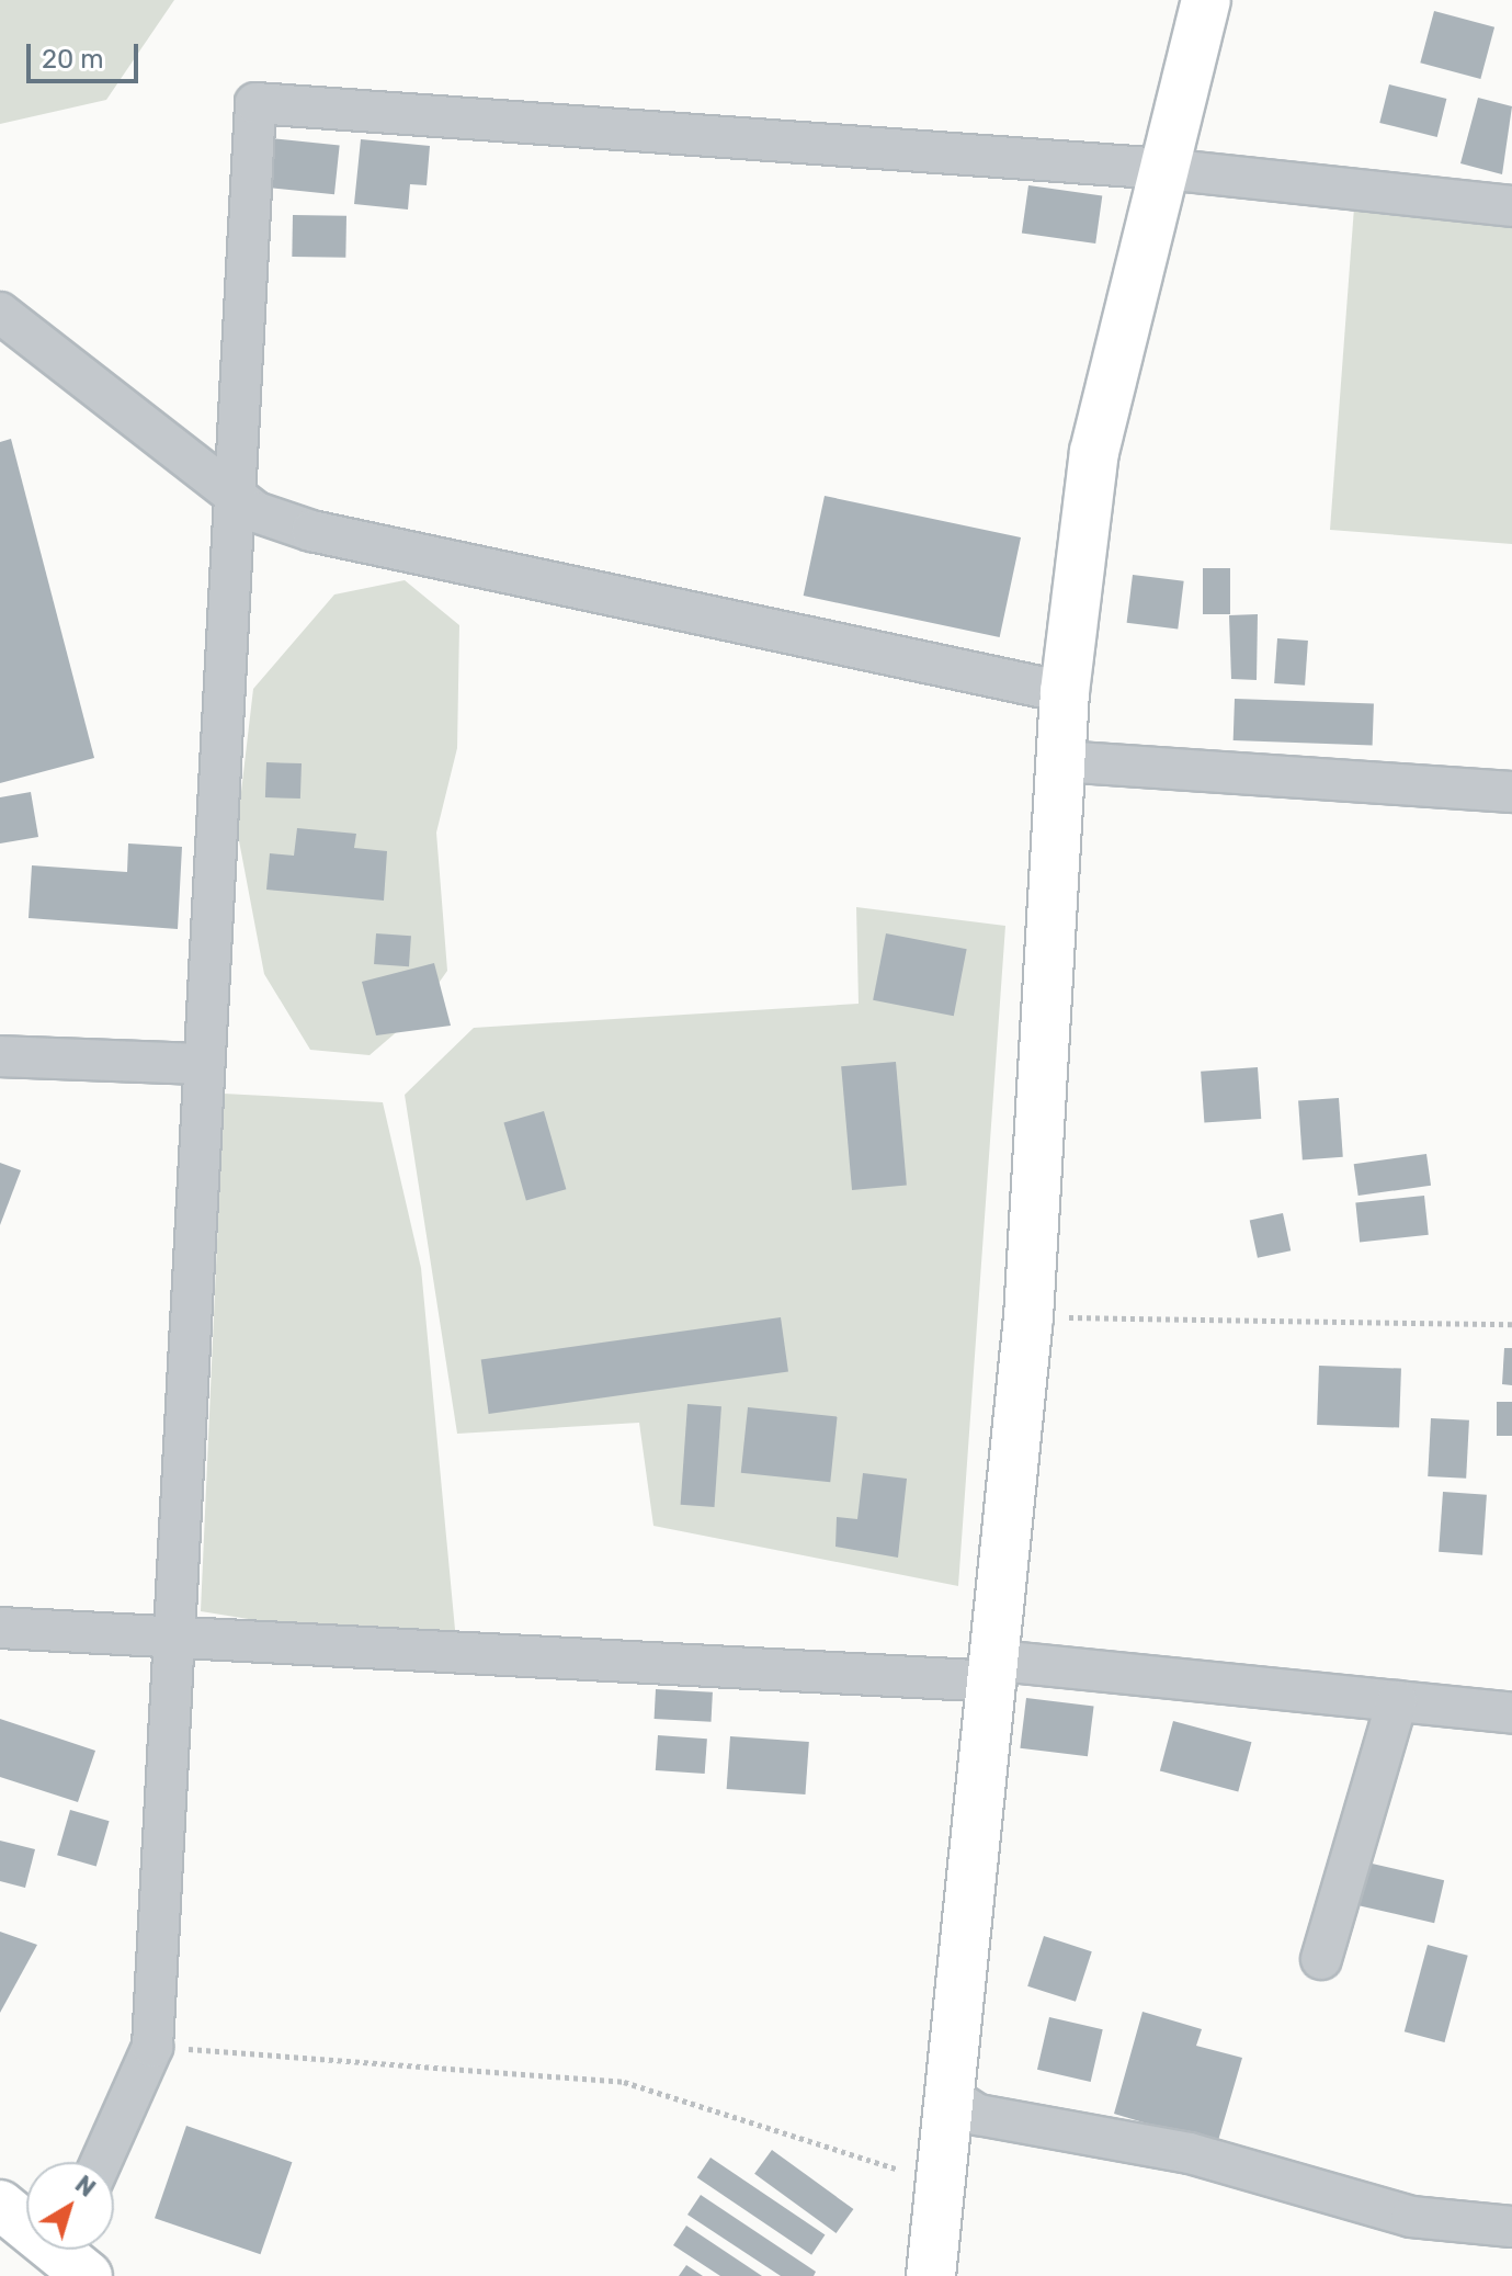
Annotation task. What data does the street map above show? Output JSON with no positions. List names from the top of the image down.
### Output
{
  "scale_bar": "20 m",
  "north": "top right"
}
